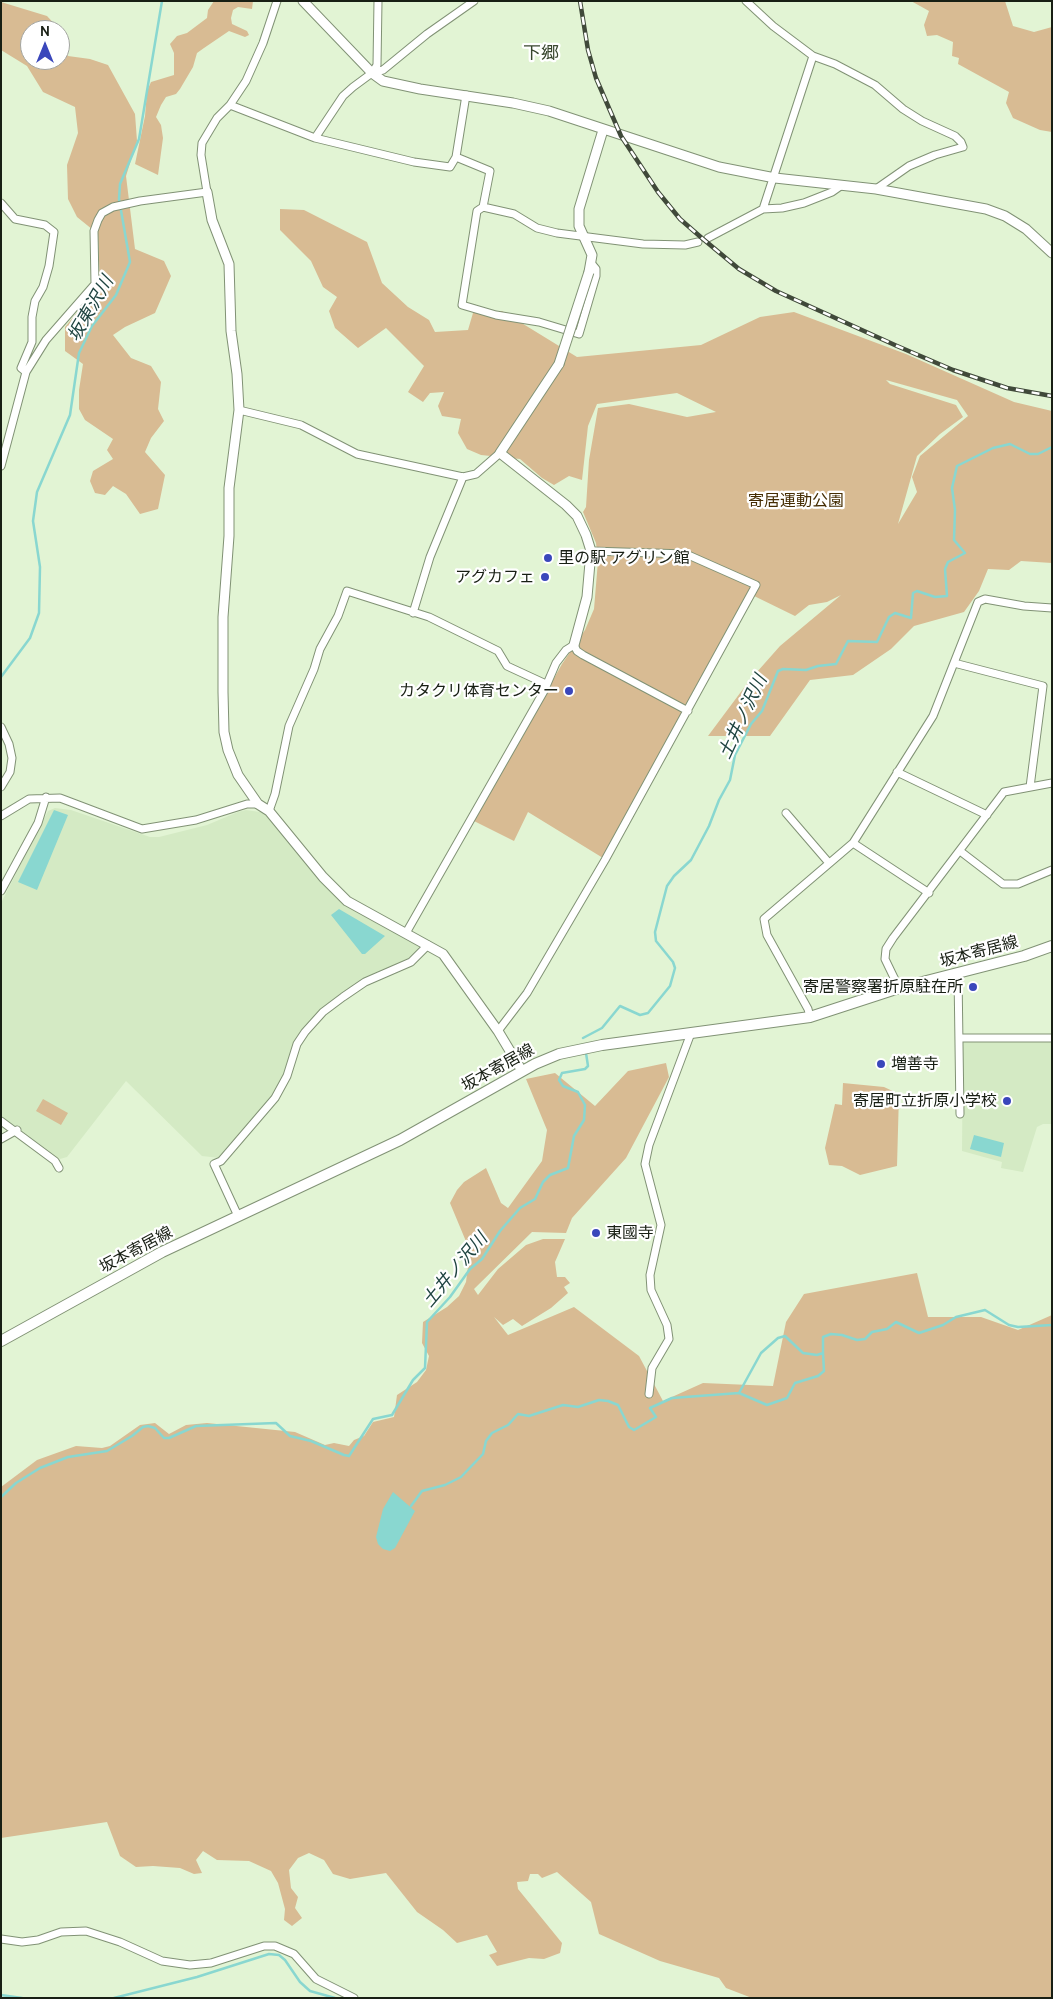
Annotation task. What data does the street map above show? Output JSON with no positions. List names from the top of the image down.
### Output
{
  "streets": {
    "main road": ["坂本寄居線"]
  },
  "districts": ["下郷"],
  "water": ["坂東沢川", "土井ノ沢川"],
  "parks": ["寄居運動公園"],
  "places": [
    "里の駅 アグリン館",
    "アグカフェ",
    "カタクリ体育センター",
    "寄居警察署折原駐在所",
    "増善寺",
    "寄居町立折原小学校",
    "東國寺"
  ],
  "north": "top"
}
